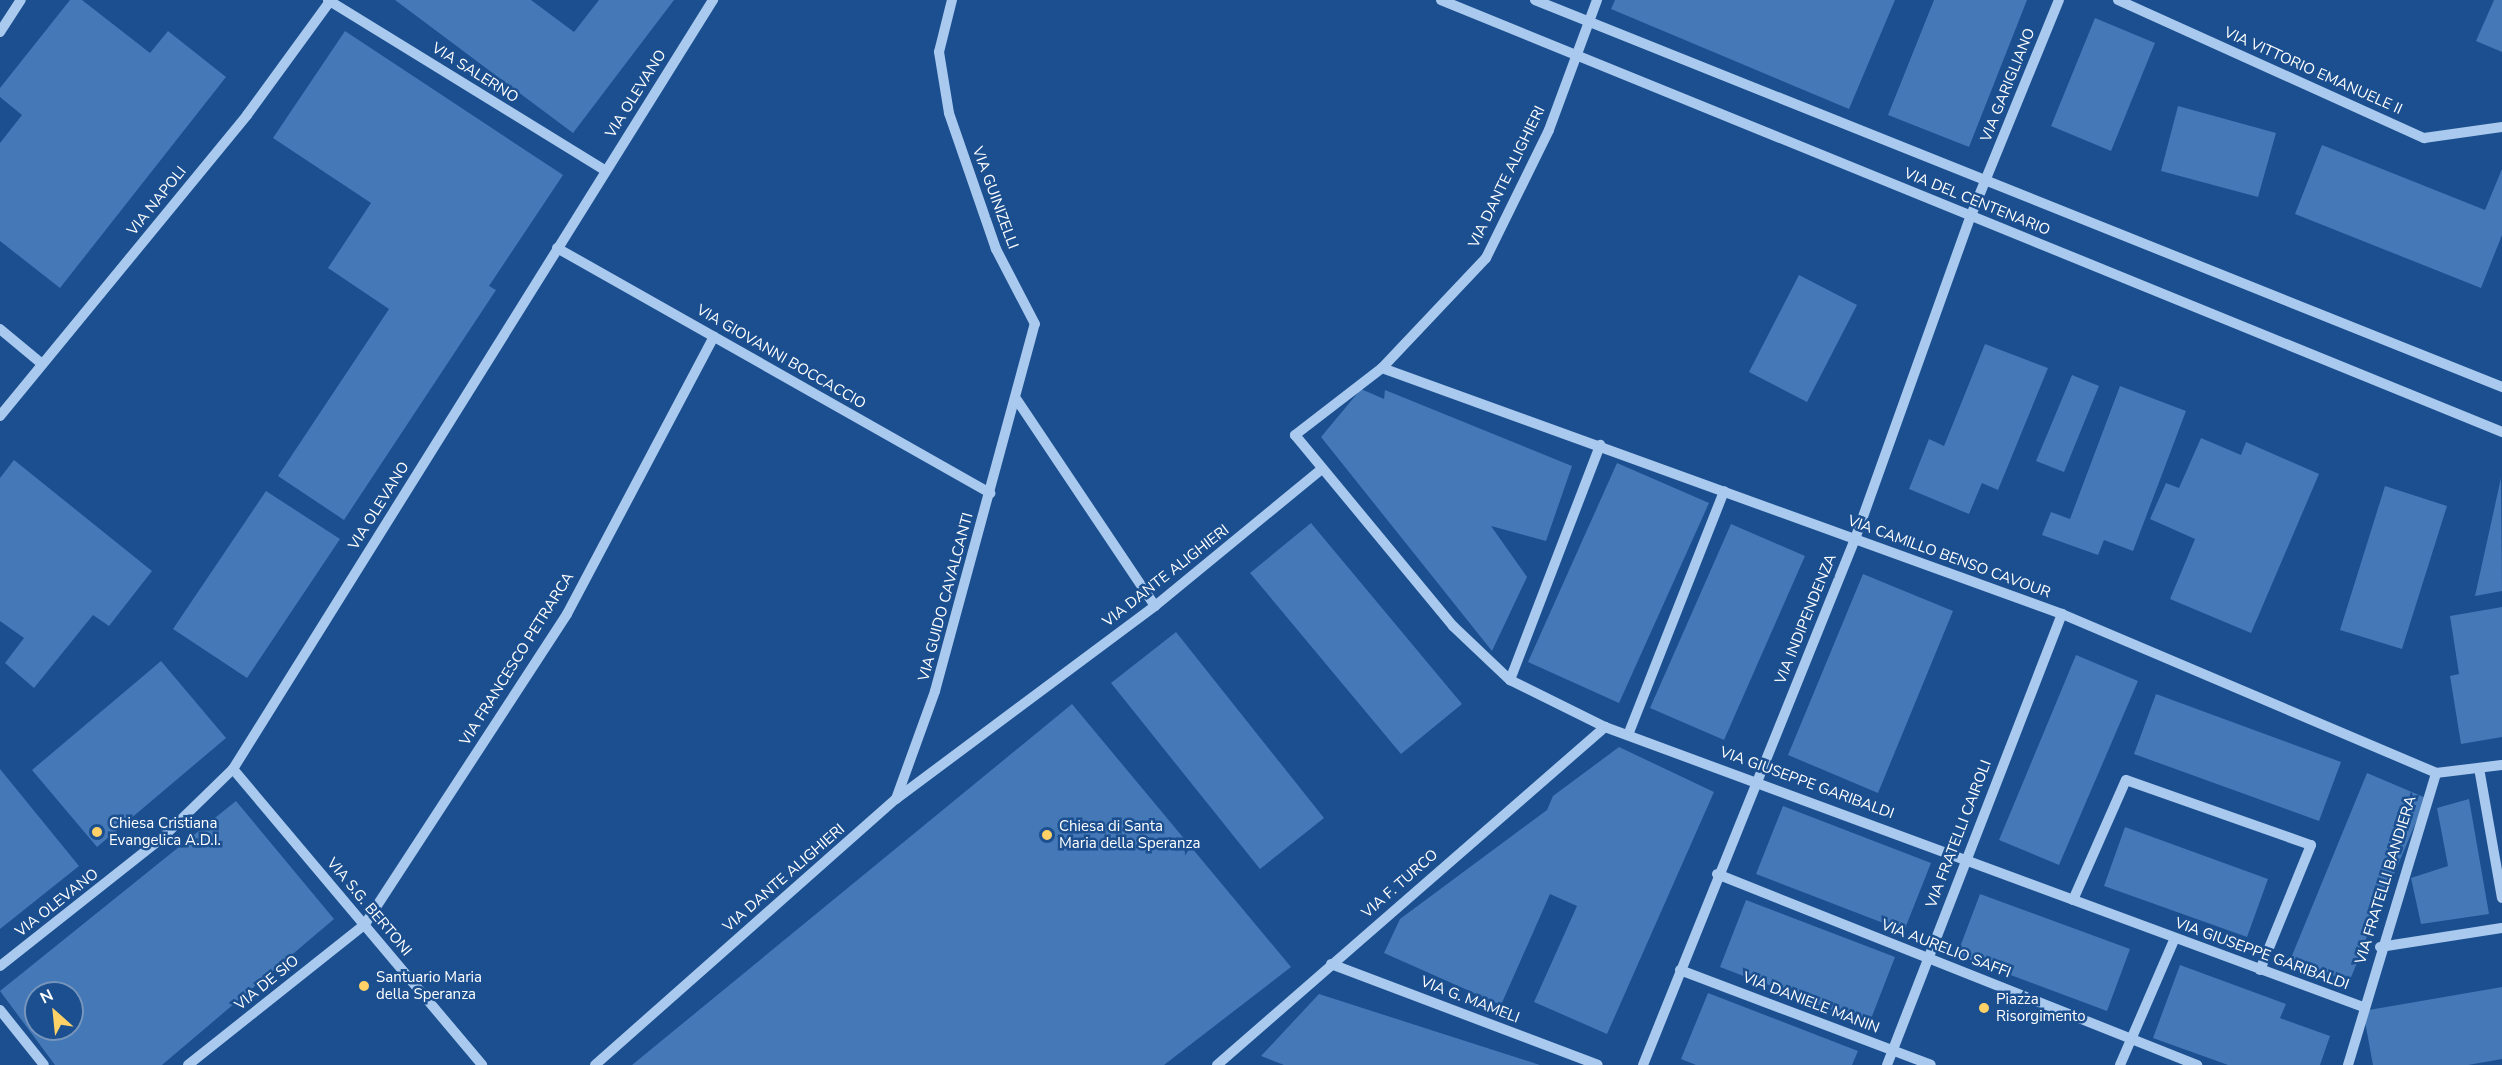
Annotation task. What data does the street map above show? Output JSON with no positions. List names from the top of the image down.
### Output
{
  "streets": {
    "street": [
      "VIA VITTORIO EMANUELE II",
      "VIA SALERNO",
      "VIA GARIGLIANO",
      "VIA OLEVANO",
      "VIA DANTE ALIGHIERI",
      "VIA GUINIZELLI",
      "VIA NAPOLI",
      "VIA DEL CENTENARIO",
      "VIA GIOVANNI BOCCACCIO",
      "VIA CAMILLO BENSO CAVOUR",
      "VIA GUIDO CAVALCANTI",
      "VIA INDIPENDENZA",
      "VIA FRANCESCO PETRARCA",
      "VIA GIUSEPPE GARIBALDI",
      "VIA FRATELLI CAIROLI",
      "VIA FRATELLI BANDIERA",
      "VIA F. TURCO",
      "VIA S.G. BERTONI",
      "VIA AURELIO SAFFI",
      "VIA DE SIO",
      "VIA G. MAMELI",
      "VIA DANIELE MANIN"
    ]
  },
  "crossings": [
    ["VIA SALERNO", "VIA OLEVANO"],
    ["VIA SALERNO", "VIA NAPOLI"],
    ["VIA GARIGLIANO", "VIA DEL CENTENARIO"],
    ["VIA GARIGLIANO", "VIA INDIPENDENZA"],
    ["VIA OLEVANO", "VIA GIOVANNI BOCCACCIO"],
    ["VIA OLEVANO", "VIA S.G. BERTONI"],
    ["VIA DANTE ALIGHIERI", "VIA DEL CENTENARIO"],
    ["VIA DANTE ALIGHIERI", "VIA CAMILLO BENSO CAVOUR"],
    ["VIA DANTE ALIGHIERI", "VIA GUIDO CAVALCANTI"],
    ["VIA DANTE ALIGHIERI", "VIA GIUSEPPE GARIBALDI"],
    ["VIA GUINIZELLI", "VIA GUIDO CAVALCANTI"],
    ["VIA DEL CENTENARIO", "VIA INDIPENDENZA"],
    ["VIA GIOVANNI BOCCACCIO", "VIA GUIDO CAVALCANTI"],
    ["VIA GIOVANNI BOCCACCIO", "VIA FRANCESCO PETRARCA"],
    ["VIA CAMILLO BENSO CAVOUR", "VIA INDIPENDENZA"],
    ["VIA CAMILLO BENSO CAVOUR", "VIA FRATELLI CAIROLI"],
    ["VIA CAMILLO BENSO CAVOUR", "VIA FRATELLI BANDIERA"],
    ["VIA INDIPENDENZA", "VIA GIUSEPPE GARIBALDI"],
    ["VIA INDIPENDENZA", "VIA AURELIO SAFFI"],
    ["VIA INDIPENDENZA", "VIA DANIELE MANIN"],
    ["VIA FRANCESCO PETRARCA", "VIA S.G. BERTONI"],
    ["VIA FRANCESCO PETRARCA", "VIA DE SIO"],
    ["VIA GIUSEPPE GARIBALDI", "VIA FRATELLI CAIROLI"],
    ["VIA GIUSEPPE GARIBALDI", "VIA FRATELLI BANDIERA"],
    ["VIA GIUSEPPE GARIBALDI", "VIA F. TURCO"],
    ["VIA FRATELLI CAIROLI", "VIA AURELIO SAFFI"],
    ["VIA FRATELLI CAIROLI", "VIA DANIELE MANIN"],
    ["VIA F. TURCO", "VIA G. MAMELI"],
    ["VIA S.G. BERTONI", "VIA DE SIO"]
  ],
  "places": [
    "Chiesa Cristiana Evangelica A.D.I.",
    "Chiesa di Santa Maria della Speranza",
    "Santuario Maria della Speranza",
    "Piazza Risorgimento"
  ],
  "north": "top left"
}
